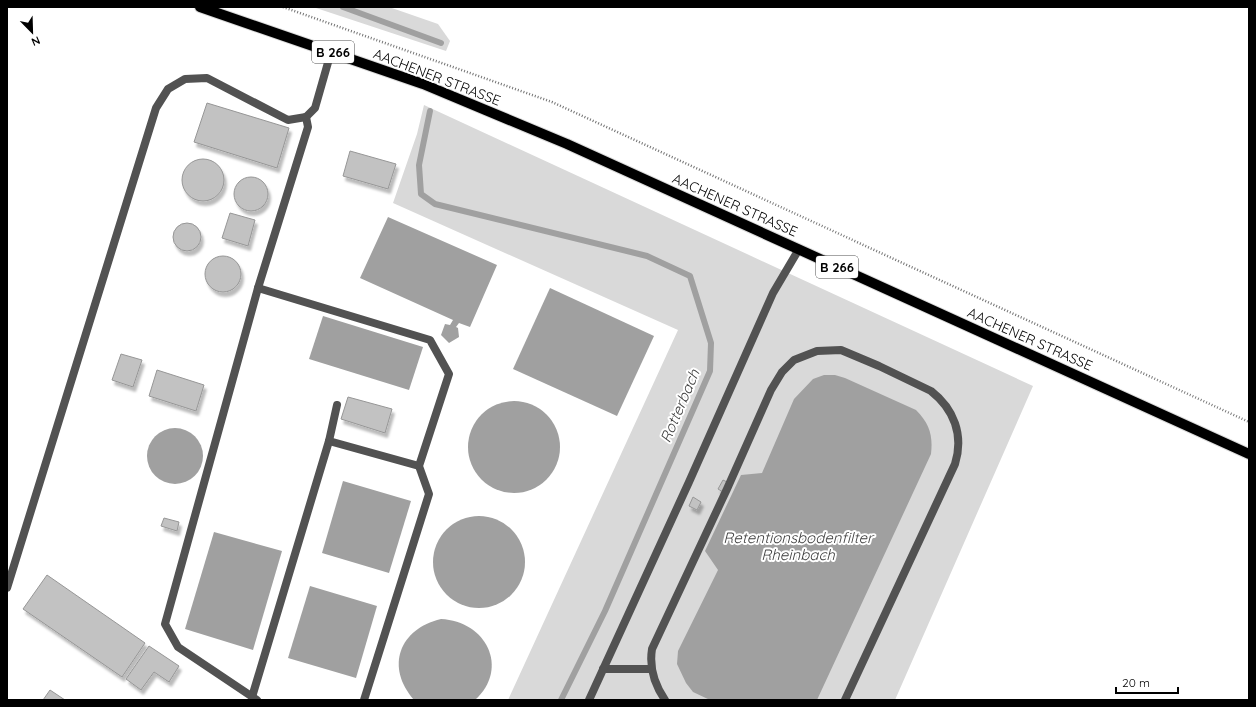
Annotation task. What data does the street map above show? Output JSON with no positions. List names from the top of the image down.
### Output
{
  "streets": {
    "main road": ["B 266", "AACHENER STRASSE"]
  },
  "water": ["Rotterbach", "Retentionsbodenfilter Rheinbach"],
  "scale_bar": "20 m",
  "north": "bottom right"
}
